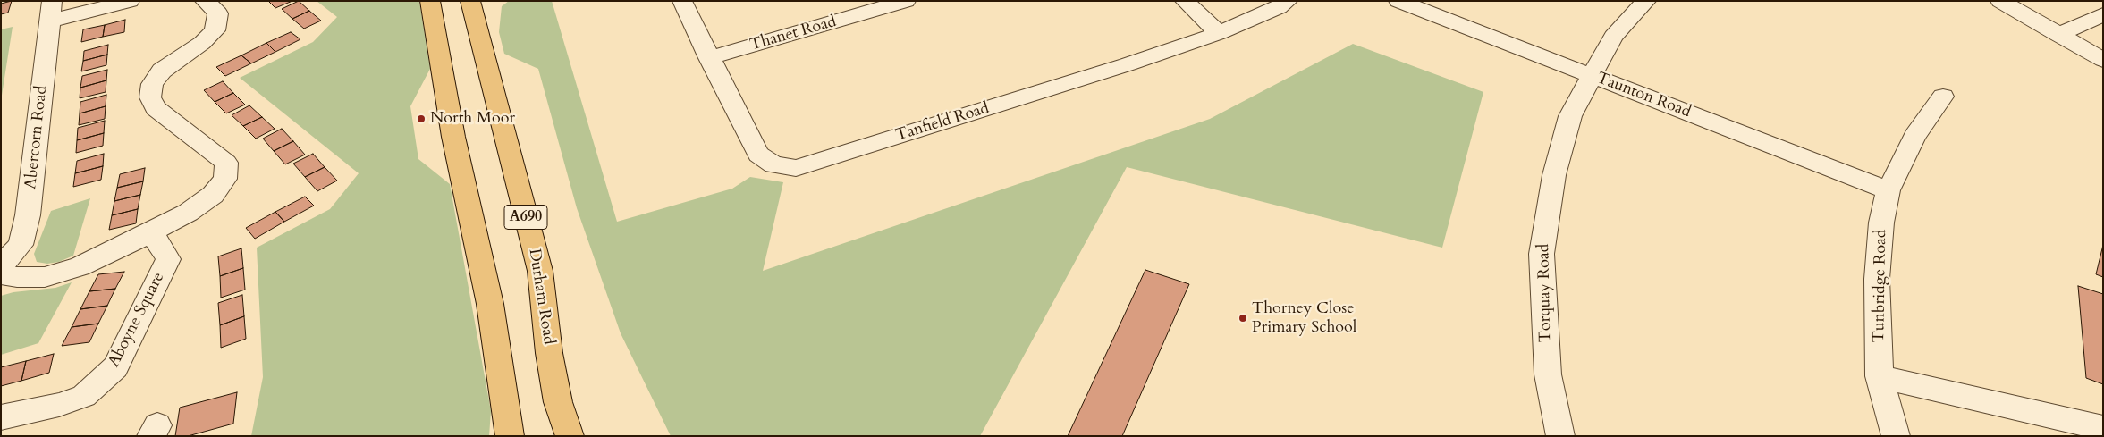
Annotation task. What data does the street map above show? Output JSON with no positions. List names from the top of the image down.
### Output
{
  "streets": {
    "highway": ["A690", "Durham Road"],
    "street": [
      "Thanet Road",
      "Taunton Road",
      "Tanfield Road",
      "Abercorn Road",
      "Tunbridge Road",
      "Torquay Road",
      "Aboyne Square"
    ]
  },
  "crossings": [
    ["Thanet Road", "Tanfield Road"],
    ["Taunton Road", "Tunbridge Road"],
    ["Taunton Road", "Torquay Road"]
  ],
  "places": ["North Moor", "Thorney Close Primary School"]
}
